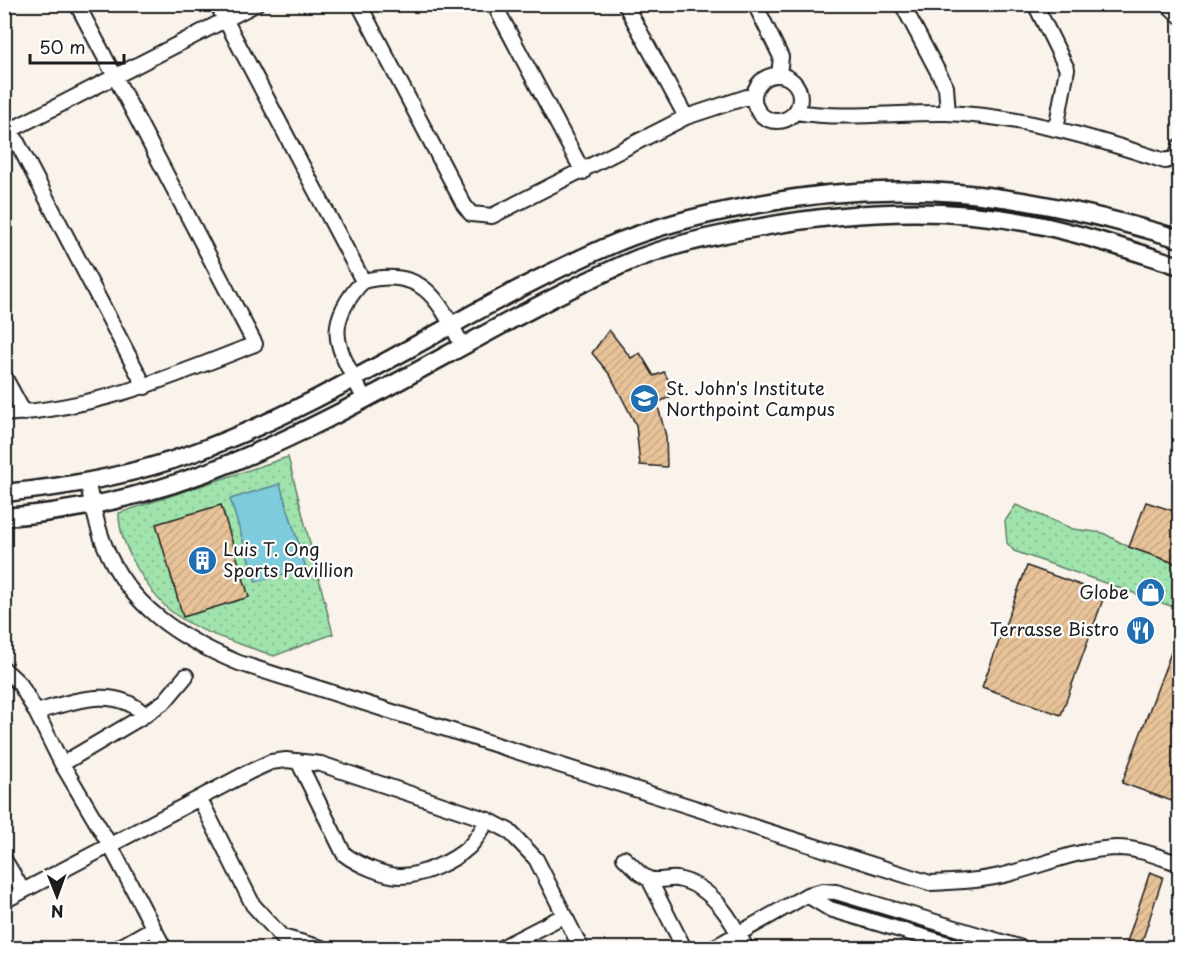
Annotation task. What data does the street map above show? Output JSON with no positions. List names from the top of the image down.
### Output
{
  "places": {
    "school or university": ["St. John's Institute Northpoint Campus"],
    "building": ["Luis T. Ong Sports Pavillion"],
    "shop": ["Globe"],
    "restaurant": ["Terrasse Bistro"]
  },
  "scale_bar": "50 m",
  "north": "bottom"
}
